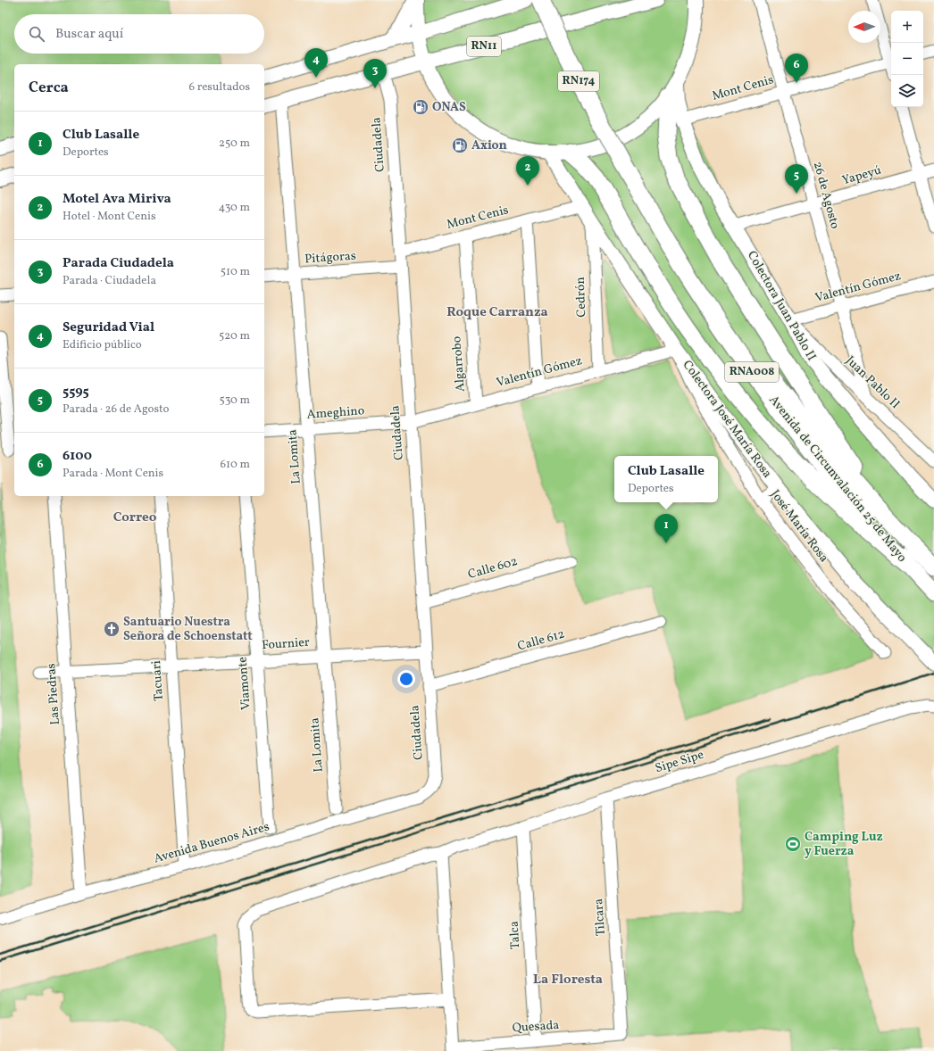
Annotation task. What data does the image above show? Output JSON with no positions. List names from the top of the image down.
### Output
{
  "streets": {
    "highway": ["RN174", "RNA008", "Avenida de Circunvalación 25 de Mayo"],
    "main road": ["RN11", "Colectora Juan Pablo II", "Colectora José María Rosa"],
    "street": [
      "Mont Cenis",
      "Ciudadela",
      "Yapeyú",
      "26 de Agosto",
      "Pitágoras",
      "Valentín Gómez",
      "Cedrón",
      "Algarrobo",
      "Juan Pablo II",
      "Ameghino",
      "La Lomita",
      "José María Rosa",
      "Calle 602",
      "Calle 612",
      "Fournier",
      "Tacuari",
      "Viamonte",
      "Las Piedras",
      "Sipe Sipe",
      "Avenida Buenos Aires",
      "Tilcara",
      "Talca",
      "Quesada"
    ]
  },
  "crossings": [
    ["RN11", "Ciudadela"],
    ["RN11", "La Lomita"],
    ["RN174", "Avenida de Circunvalación 25 de Mayo"],
    ["Mont Cenis", "Ciudadela"],
    ["Mont Cenis", "26 de Agosto"],
    ["Mont Cenis", "Colectora Juan Pablo II"],
    ["Mont Cenis", "Algarrobo"],
    ["Mont Cenis", "Colectora José María Rosa"],
    ["Ciudadela", "Pitágoras"],
    ["Ciudadela", "Valentín Gómez"],
    ["Ciudadela", "Ameghino"],
    ["Ciudadela", "Calle 602"],
    ["Ciudadela", "Calle 612"],
    ["Ciudadela", "Fournier"],
    ["Ciudadela", "Avenida Buenos Aires"],
    ["Yapeyú", "26 de Agosto"],
    ["Yapeyú", "Colectora Juan Pablo II"],
    ["26 de Agosto", "Valentín Gómez"],
    ["26 de Agosto", "Juan Pablo II"],
    ["Pitágoras", "La Lomita"],
    ["Valentín Gómez", "Cedrón"],
    ["Valentín Gómez", "Colectora Juan Pablo II"],
    ["Valentín Gómez", "Algarrobo"],
    ["Valentín Gómez", "Juan Pablo II"],
    ["Valentín Gómez", "Ameghino"],
    ["Valentín Gómez", "Colectora José María Rosa"],
    ["Valentín Gómez", "José María Rosa"],
    ["Cedrón", "Colectora José María Rosa"],
    ["Colectora Juan Pablo II", "Juan Pablo II"],
    ["Ameghino", "La Lomita"],
    ["Colectora José María Rosa", "José María Rosa"],
    ["La Lomita", "Fournier"],
    ["Fournier", "Tacuari"],
    ["Fournier", "Viamonte"],
    ["Fournier", "Las Piedras"],
    ["Tacuari", "Avenida Buenos Aires"],
    ["Las Piedras", "Avenida Buenos Aires"],
    ["Sipe Sipe", "Tilcara"],
    ["Sipe Sipe", "Talca"],
    ["Tilcara", "Quesada"],
    ["Talca", "Quesada"]
  ],
  "districts": ["Roque Carranza", "Correo", "La Floresta"],
  "places": {
    "fuel station": ["ONAS", "Axion"],
    "church": ["Santuario Nuestra Señora de Schoenstatt"],
    "sports": ["Camping Luz y Fuerza"]
  },
  "north": "left",
  "page": {
    "map_buttons": ["+", "−"],
    "search": "Buscar aquí",
    "pins": [
      "4",
      "6",
      "3",
      "2",
      "5",
      "1"
    ],
    "heading": ["Cerca", "6 resultados"],
    "list": [
      {
        "mark": "1",
        "name": "Club Lasalle",
        "note": "Deportes",
        "value": "250 m"
      },
      {
        "mark": "2",
        "name": "Motel Ava Miriva",
        "note": "Hotel · Mont Cenis",
        "value": "430 m"
      },
      {
        "mark": "3",
        "name": "Parada Ciudadela",
        "note": "Parada · Ciudadela",
        "value": "510 m"
      },
      {
        "mark": "4",
        "name": "Seguridad Vial",
        "note": "Edificio público",
        "value": "520 m"
      },
      {
        "mark": "5",
        "name": "5595",
        "note": "Parada · 26 de Agosto",
        "value": "530 m"
      },
      {
        "mark": "6",
        "name": "6100",
        "note": "Parada · Mont Cenis",
        "value": "610 m"
      }
    ],
    "popup": ["Club Lasalle", "Deportes"]
  }
}
